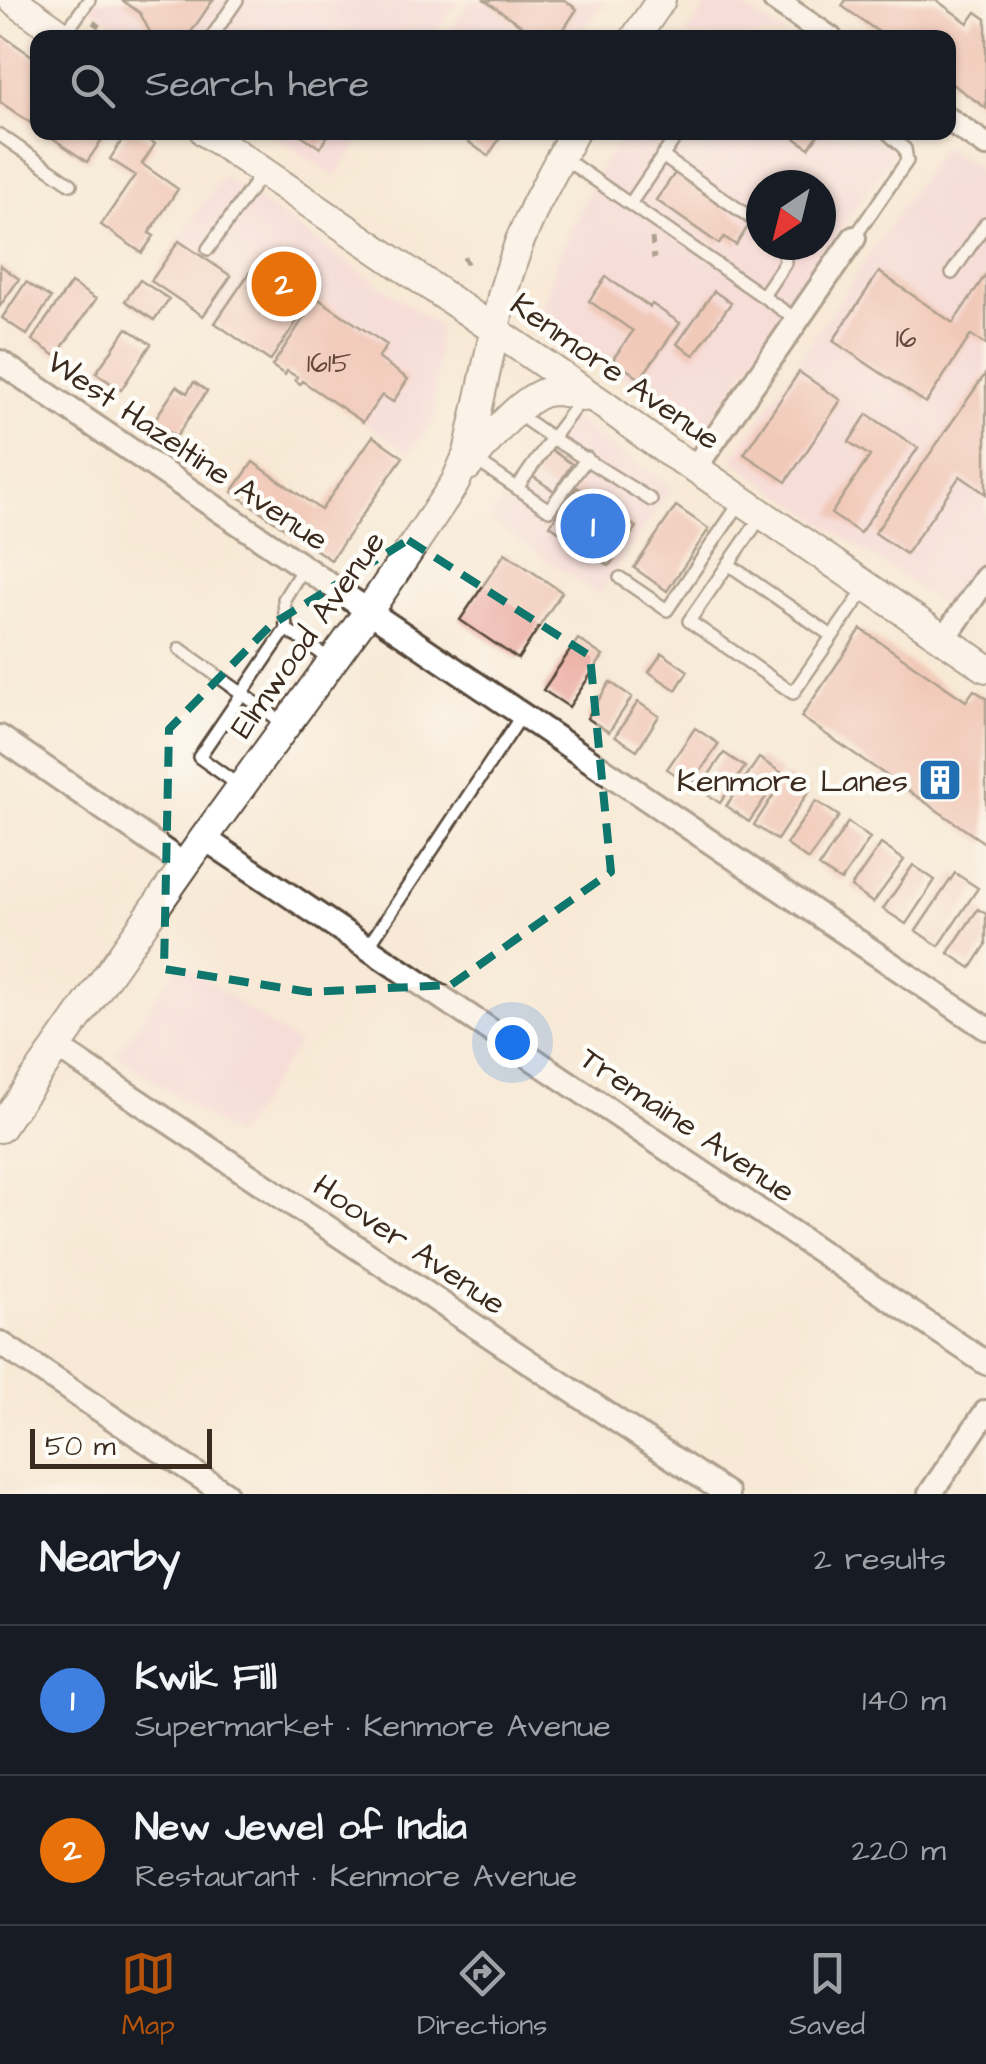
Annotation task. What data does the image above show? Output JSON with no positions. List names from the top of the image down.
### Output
{
  "streets": {
    "street": [
      "Kenmore Avenue",
      "West Hazeltine Avenue",
      "Elmwood Avenue",
      "Tremaine Avenue",
      "Hoover Avenue"
    ]
  },
  "crossings": [
    ["Kenmore Avenue", "Elmwood Avenue"],
    ["West Hazeltine Avenue", "Elmwood Avenue"],
    ["Elmwood Avenue", "Tremaine Avenue"],
    ["Elmwood Avenue", "Hoover Avenue"]
  ],
  "places": {
    "building": ["Kenmore Lanes"]
  },
  "house_numbers": ["16", "1615"],
  "scale_bar": "50 m",
  "north": "bottom left",
  "page": {
    "search": "Search here",
    "pins": ["2", "1"],
    "scale": "50 m",
    "heading": ["Nearby", "2 results"],
    "list": [
      {
        "mark": "1",
        "name": "Kwik Fill",
        "note": "Supermarket · Kenmore Avenue",
        "value": "140 m"
      },
      {
        "mark": "2",
        "name": "New Jewel of India",
        "note": "Restaurant · Kenmore Avenue",
        "value": "220 m"
      }
    ],
    "nav": ["Map", "Directions", "Saved"]
  }
}
